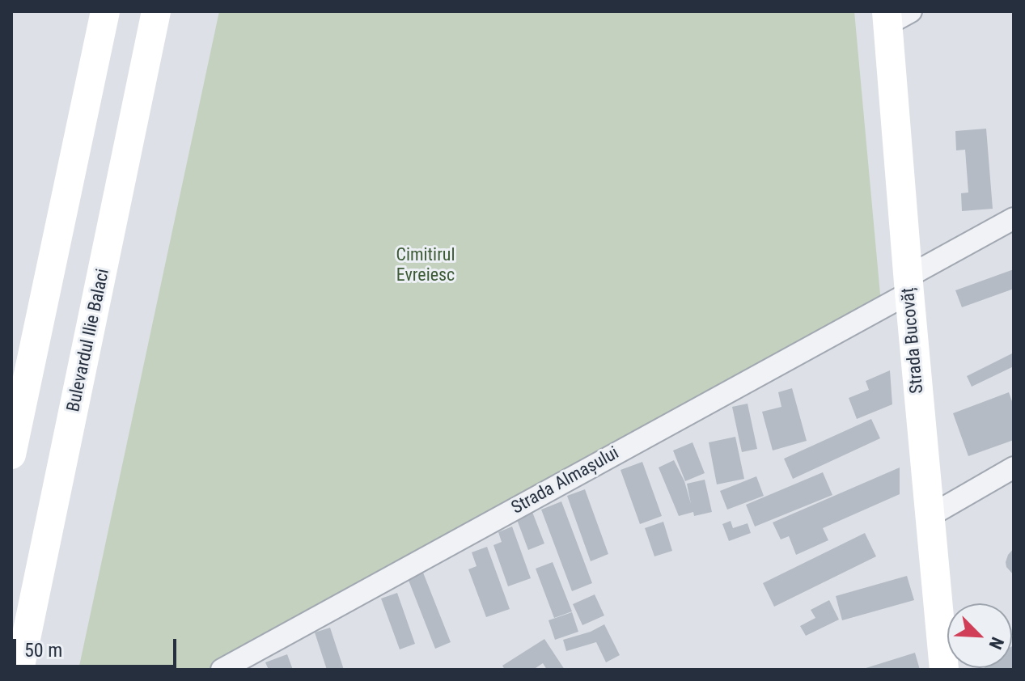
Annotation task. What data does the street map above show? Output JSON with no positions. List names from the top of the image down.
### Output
{
  "streets": {
    "main road": ["Bulevardul Ilie Balaci", "Strada Bucovăț"],
    "street": ["Strada Almașului"]
  },
  "crossings": [
    ["Strada Bucovăț", "Strada Almașului"]
  ],
  "parks": ["Cimitirul Evreiesc"],
  "scale_bar": "50 m",
  "north": "bottom right"
}
